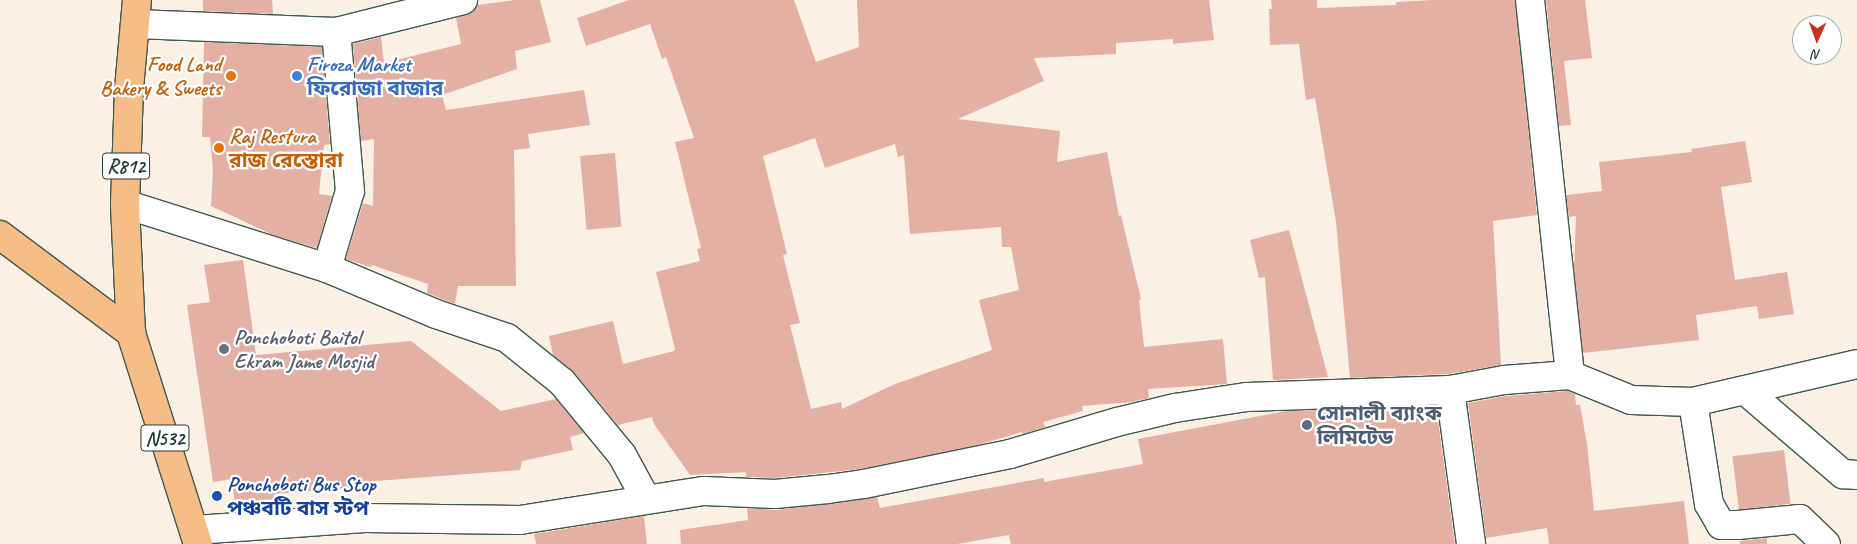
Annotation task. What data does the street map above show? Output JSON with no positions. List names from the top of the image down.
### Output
{
  "streets": {
    "main road": ["R812", "N532"]
  },
  "crossings": [
    ["R812", "N532"]
  ],
  "places": [
    "Food Land Bakery & Sweets",
    "Firoza Market ফিরোজা বাজার",
    "Raj Restura রাজ রেস্তোরা",
    "Ponchoboti Baitol Ekram Jame Mosjid",
    "সোনালী ব্যাংক লিমিটেড",
    "Ponchoboti Bus Stop পঞ্চবটি বাস স্টপ"
  ],
  "north": "bottom"
}
